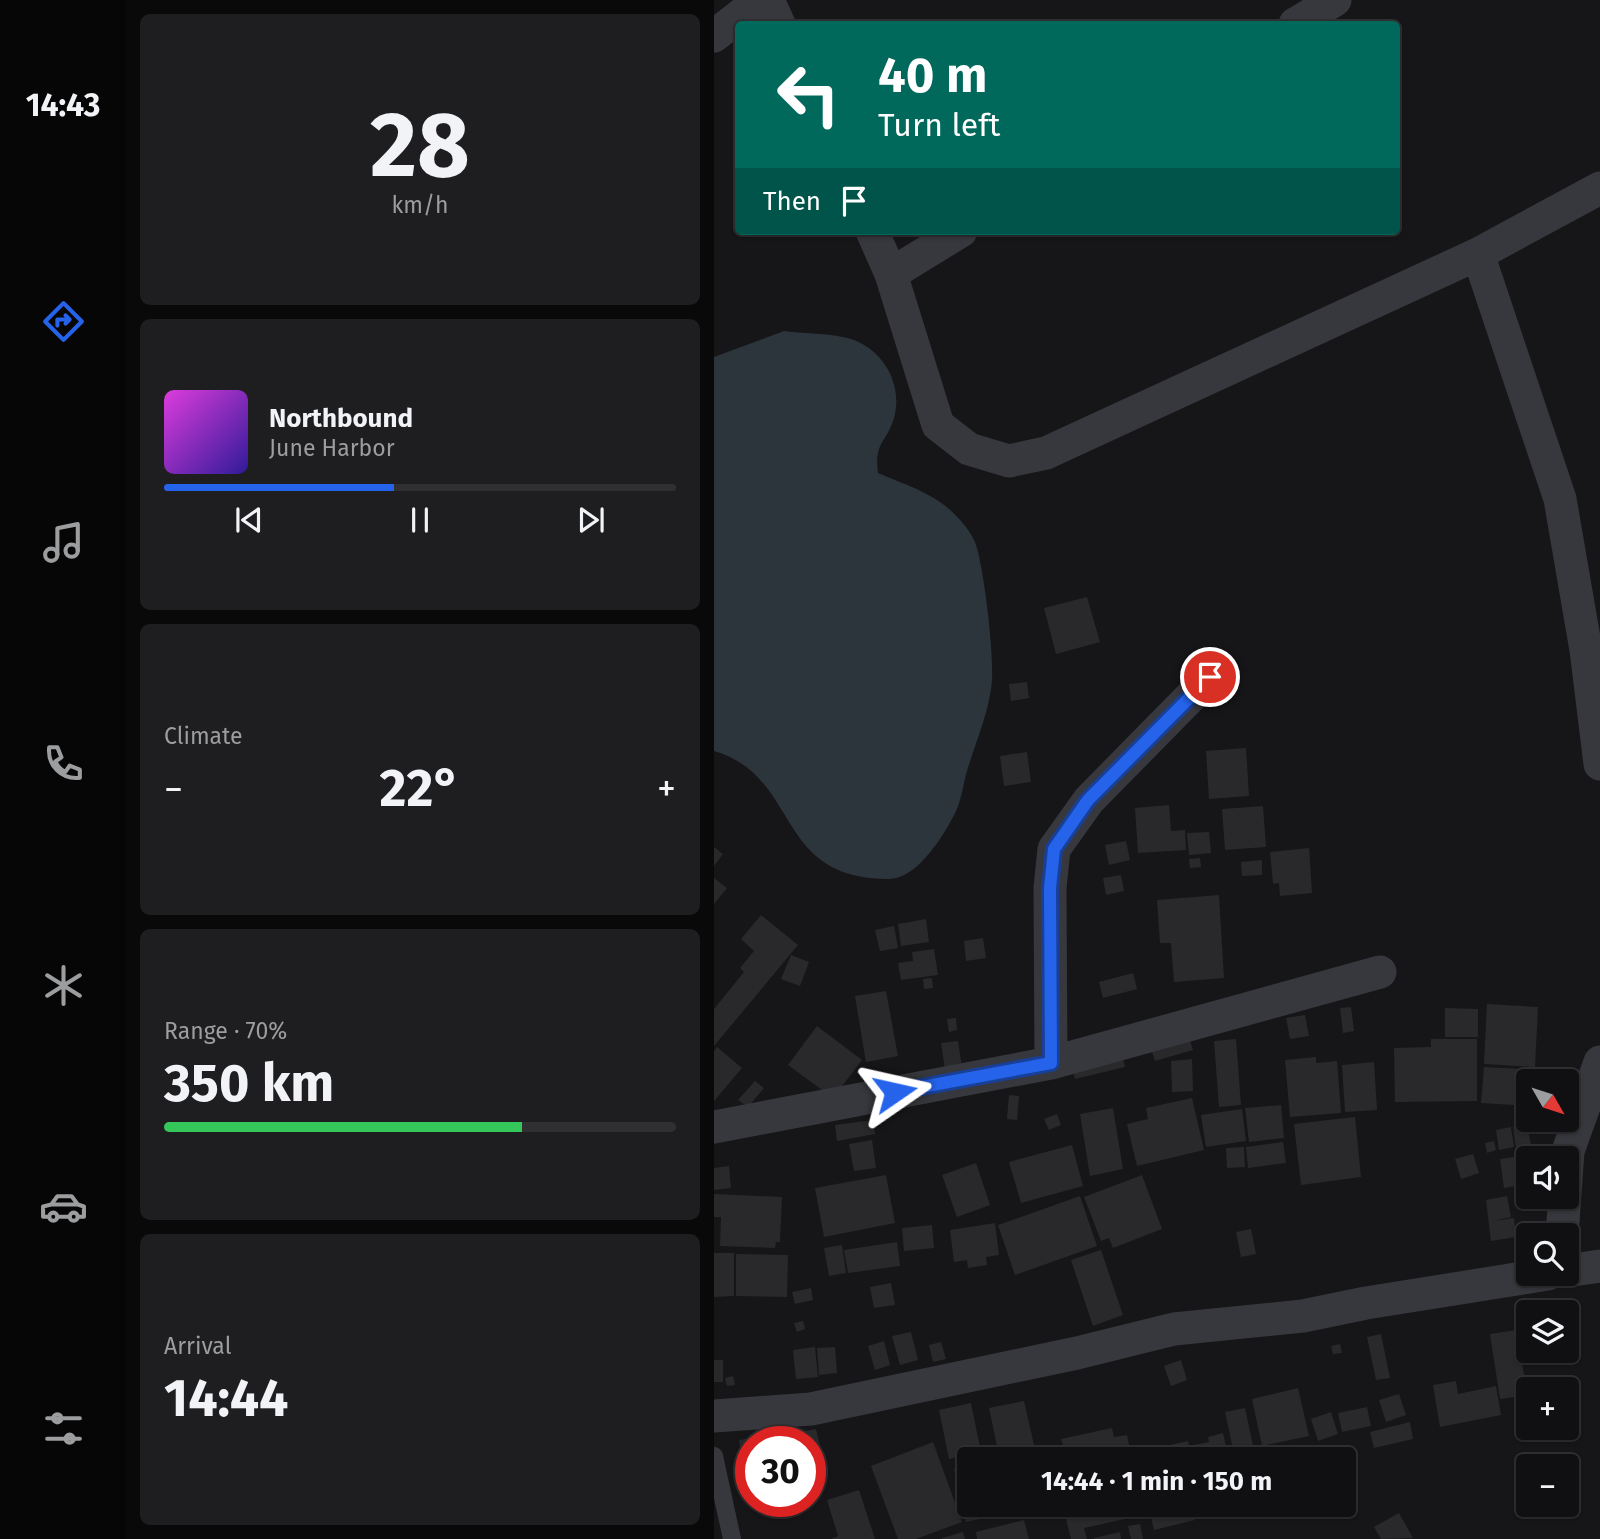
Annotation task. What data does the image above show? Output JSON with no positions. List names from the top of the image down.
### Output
{
  "north": "bottom right",
  "page": {
    "tabs": "14:43",
    "tile": [
      ["28", "km/h"],
      "Climate",
      ["Range · 70%", "350 km"],
      ["Arrival", "14:44"]
    ],
    "turn": ["40 m", "Turn left"],
    "then": "Then",
    "song": ["Northbound", "June Harbor"],
    "heat": ["−", "22°", "+"],
    "map_buttons": ["+", "−"],
    "limit": "30",
    "trip": "14:44 · 1 min · 150 m"
  }
}
